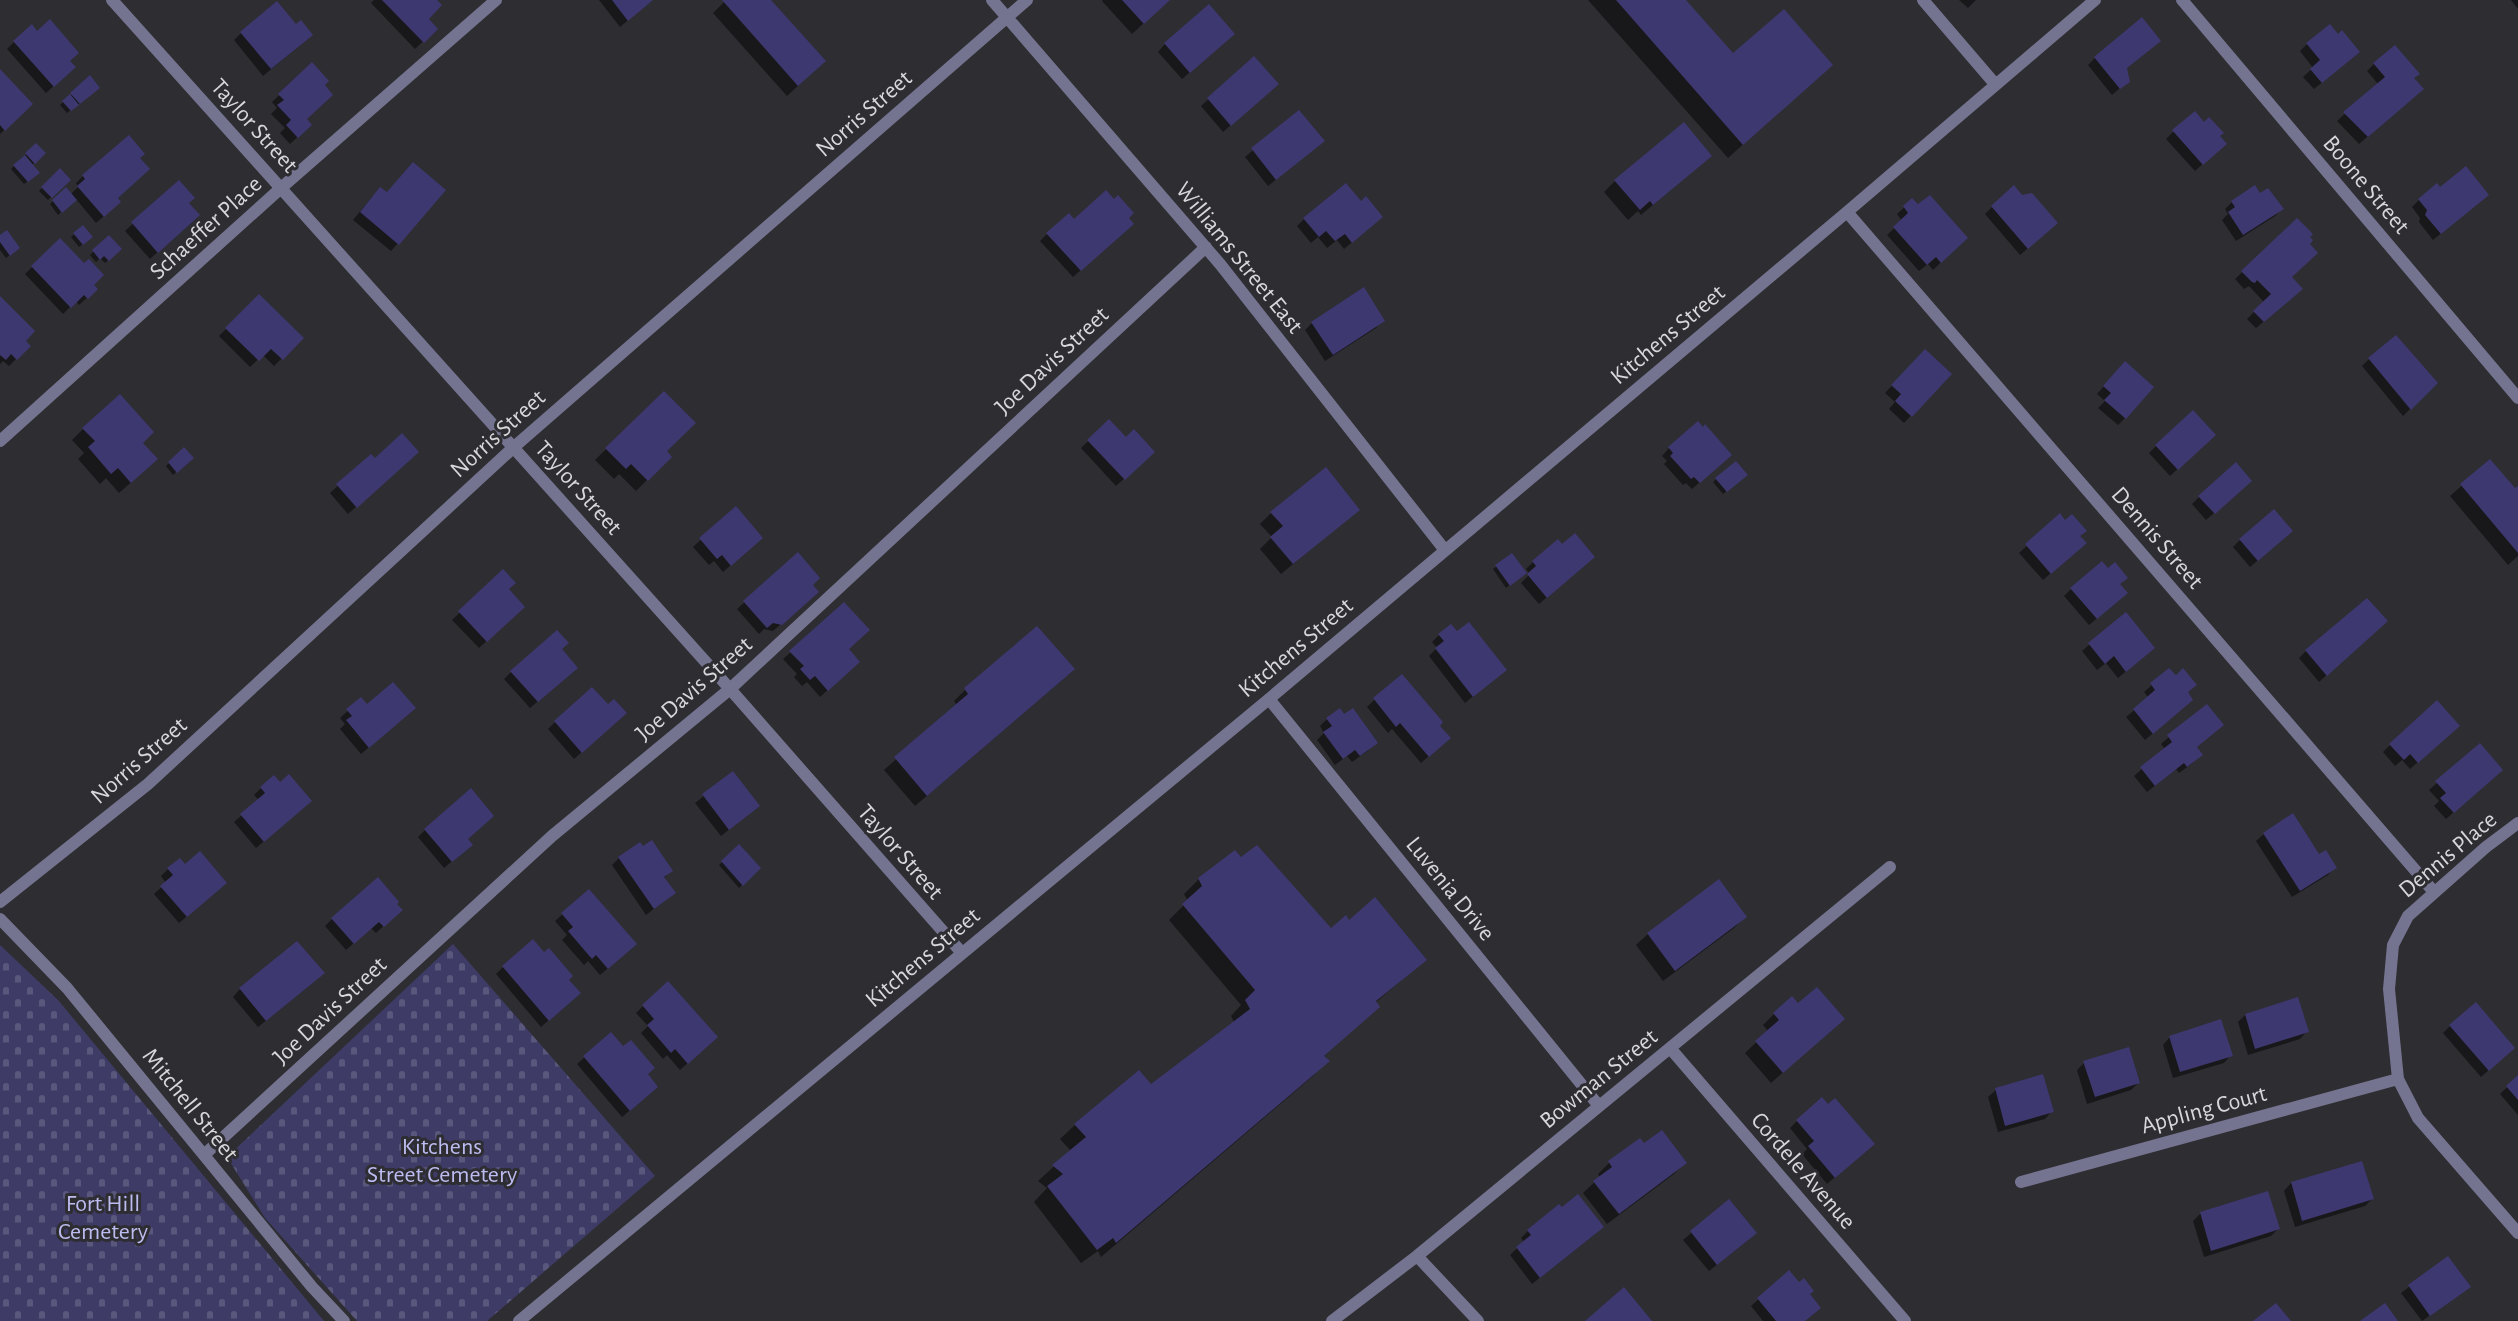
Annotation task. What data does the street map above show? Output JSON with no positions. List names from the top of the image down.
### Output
{
  "streets": {
    "street": [
      "Norris Street",
      "Taylor Street",
      "Boone Street",
      "Schaeffer Place",
      "Williams Street East",
      "Kitchens Street",
      "Joe Davis Street",
      "Dennis Street",
      "Dennis Place",
      "Luvenia Drive",
      "Bowman Street",
      "Mitchell Street",
      "Appling Court",
      "Cordele Avenue"
    ]
  },
  "crossings": [
    ["Norris Street", "Taylor Street"],
    ["Norris Street", "Williams Street East"],
    ["Taylor Street", "Schaeffer Place"],
    ["Taylor Street", "Kitchens Street"],
    ["Taylor Street", "Joe Davis Street"],
    ["Williams Street East", "Kitchens Street"],
    ["Williams Street East", "Joe Davis Street"],
    ["Kitchens Street", "Dennis Street"],
    ["Kitchens Street", "Luvenia Drive"],
    ["Joe Davis Street", "Mitchell Street"],
    ["Dennis Street", "Dennis Place"],
    ["Dennis Place", "Appling Court"],
    ["Luvenia Drive", "Bowman Street"],
    ["Bowman Street", "Cordele Avenue"]
  ],
  "parks": ["Kitchens Street Cemetery", "Fort Hill Cemetery"]
}
